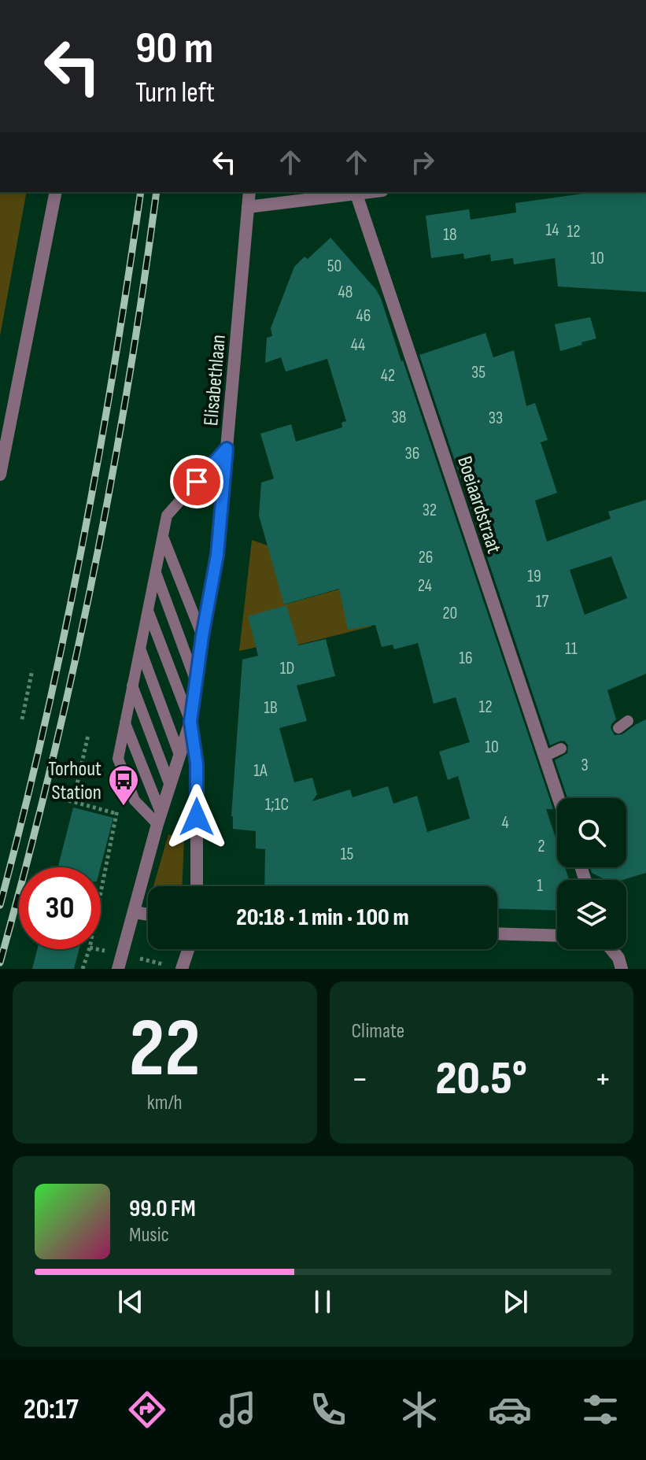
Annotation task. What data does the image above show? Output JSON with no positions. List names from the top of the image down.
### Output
{
  "streets": {
    "street": ["Elisabethlaan", "Boeiaardstraat"]
  },
  "places": {
    "bus stop": ["Torhout Station"]
  },
  "house_numbers": [
    "14",
    "12",
    "18",
    "10",
    "50",
    "48",
    "46",
    "44",
    "35",
    "42",
    "38",
    "33",
    "36",
    "32",
    "26",
    "19",
    "24",
    "17",
    "20",
    "11",
    "16",
    "1D",
    "12",
    "1B",
    "10",
    "3",
    "1A",
    "1;1C",
    "4",
    "2",
    "15",
    "1"
  ],
  "page": {
    "turn": ["90 m", "Turn left"],
    "limit": "30",
    "trip": "20:18 · 1 min · 100 m",
    "tile": [
      ["22", "km/h"],
      "Climate"
    ],
    "heat": ["−", "20.5°", "+"],
    "song": ["99.0 FM", "Music"],
    "tabs": "20:17"
  }
}
